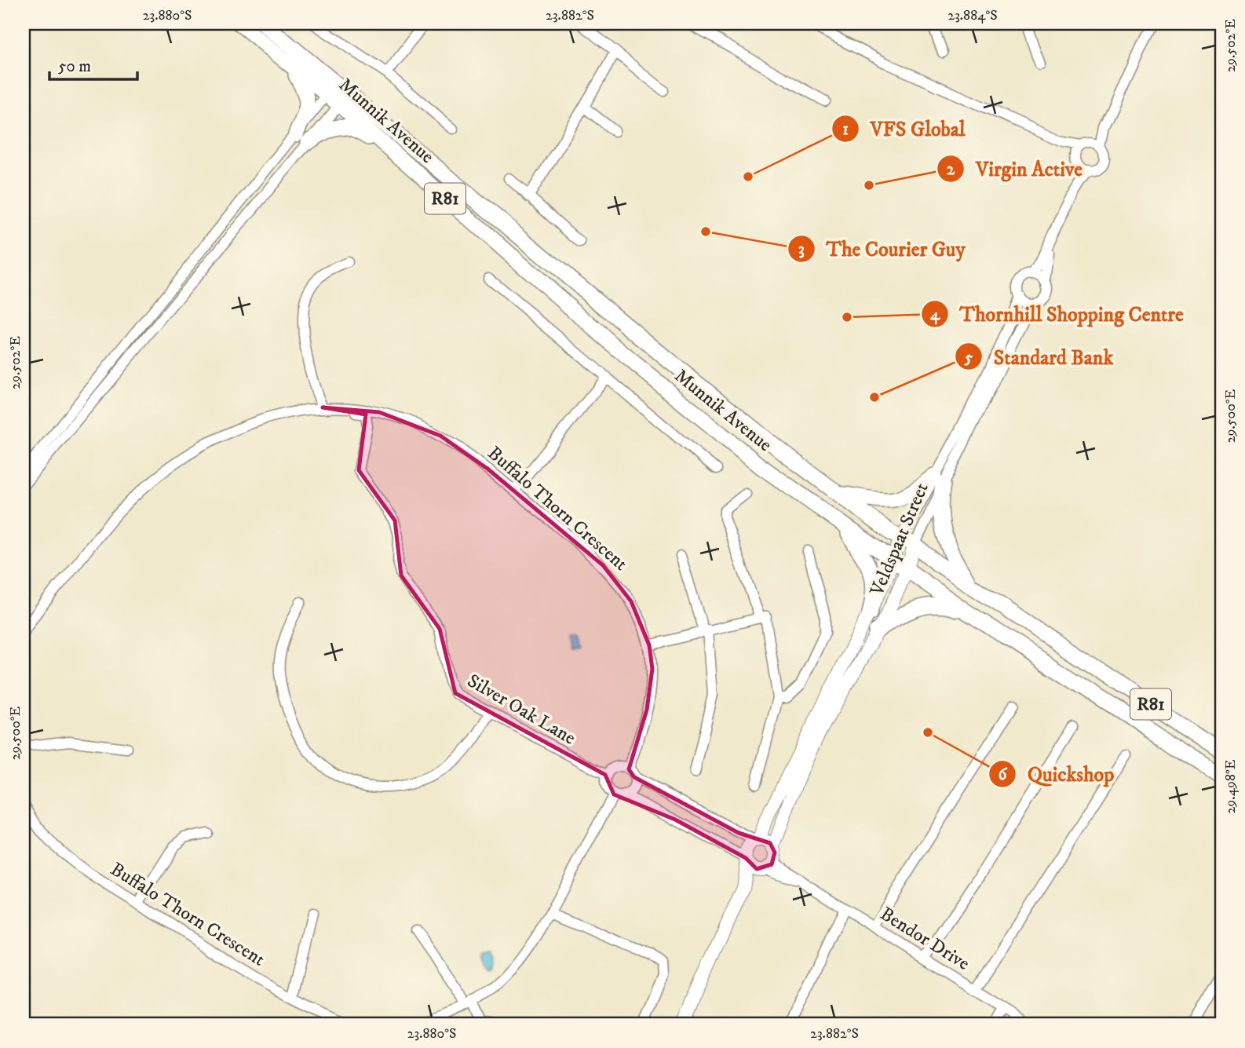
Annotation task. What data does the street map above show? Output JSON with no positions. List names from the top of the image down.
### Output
{
  "streets": {
    "main road": ["Munnik Avenue", "R81"],
    "street": [
      "Buffalo Thorn Crescent",
      "Veldspaat Street",
      "Silver Oak Lane",
      "Bendor Drive"
    ]
  },
  "crossings": [
    ["Munnik Avenue", "Veldspaat Street"],
    ["Buffalo Thorn Crescent", "Silver Oak Lane"],
    ["Veldspaat Street", "Bendor Drive"]
  ],
  "places": [
    "VFS Global",
    "Virgin Active",
    "The Courier Guy",
    "Thornhill Shopping Centre",
    "Standard Bank",
    "Quickshop"
  ],
  "scale_bar": "50 m",
  "coordinates": [
    "23.880°S",
    "23.882°S",
    "23.884°S",
    "29.502°E",
    "29.500°E",
    "29.498°E"
  ]
}
